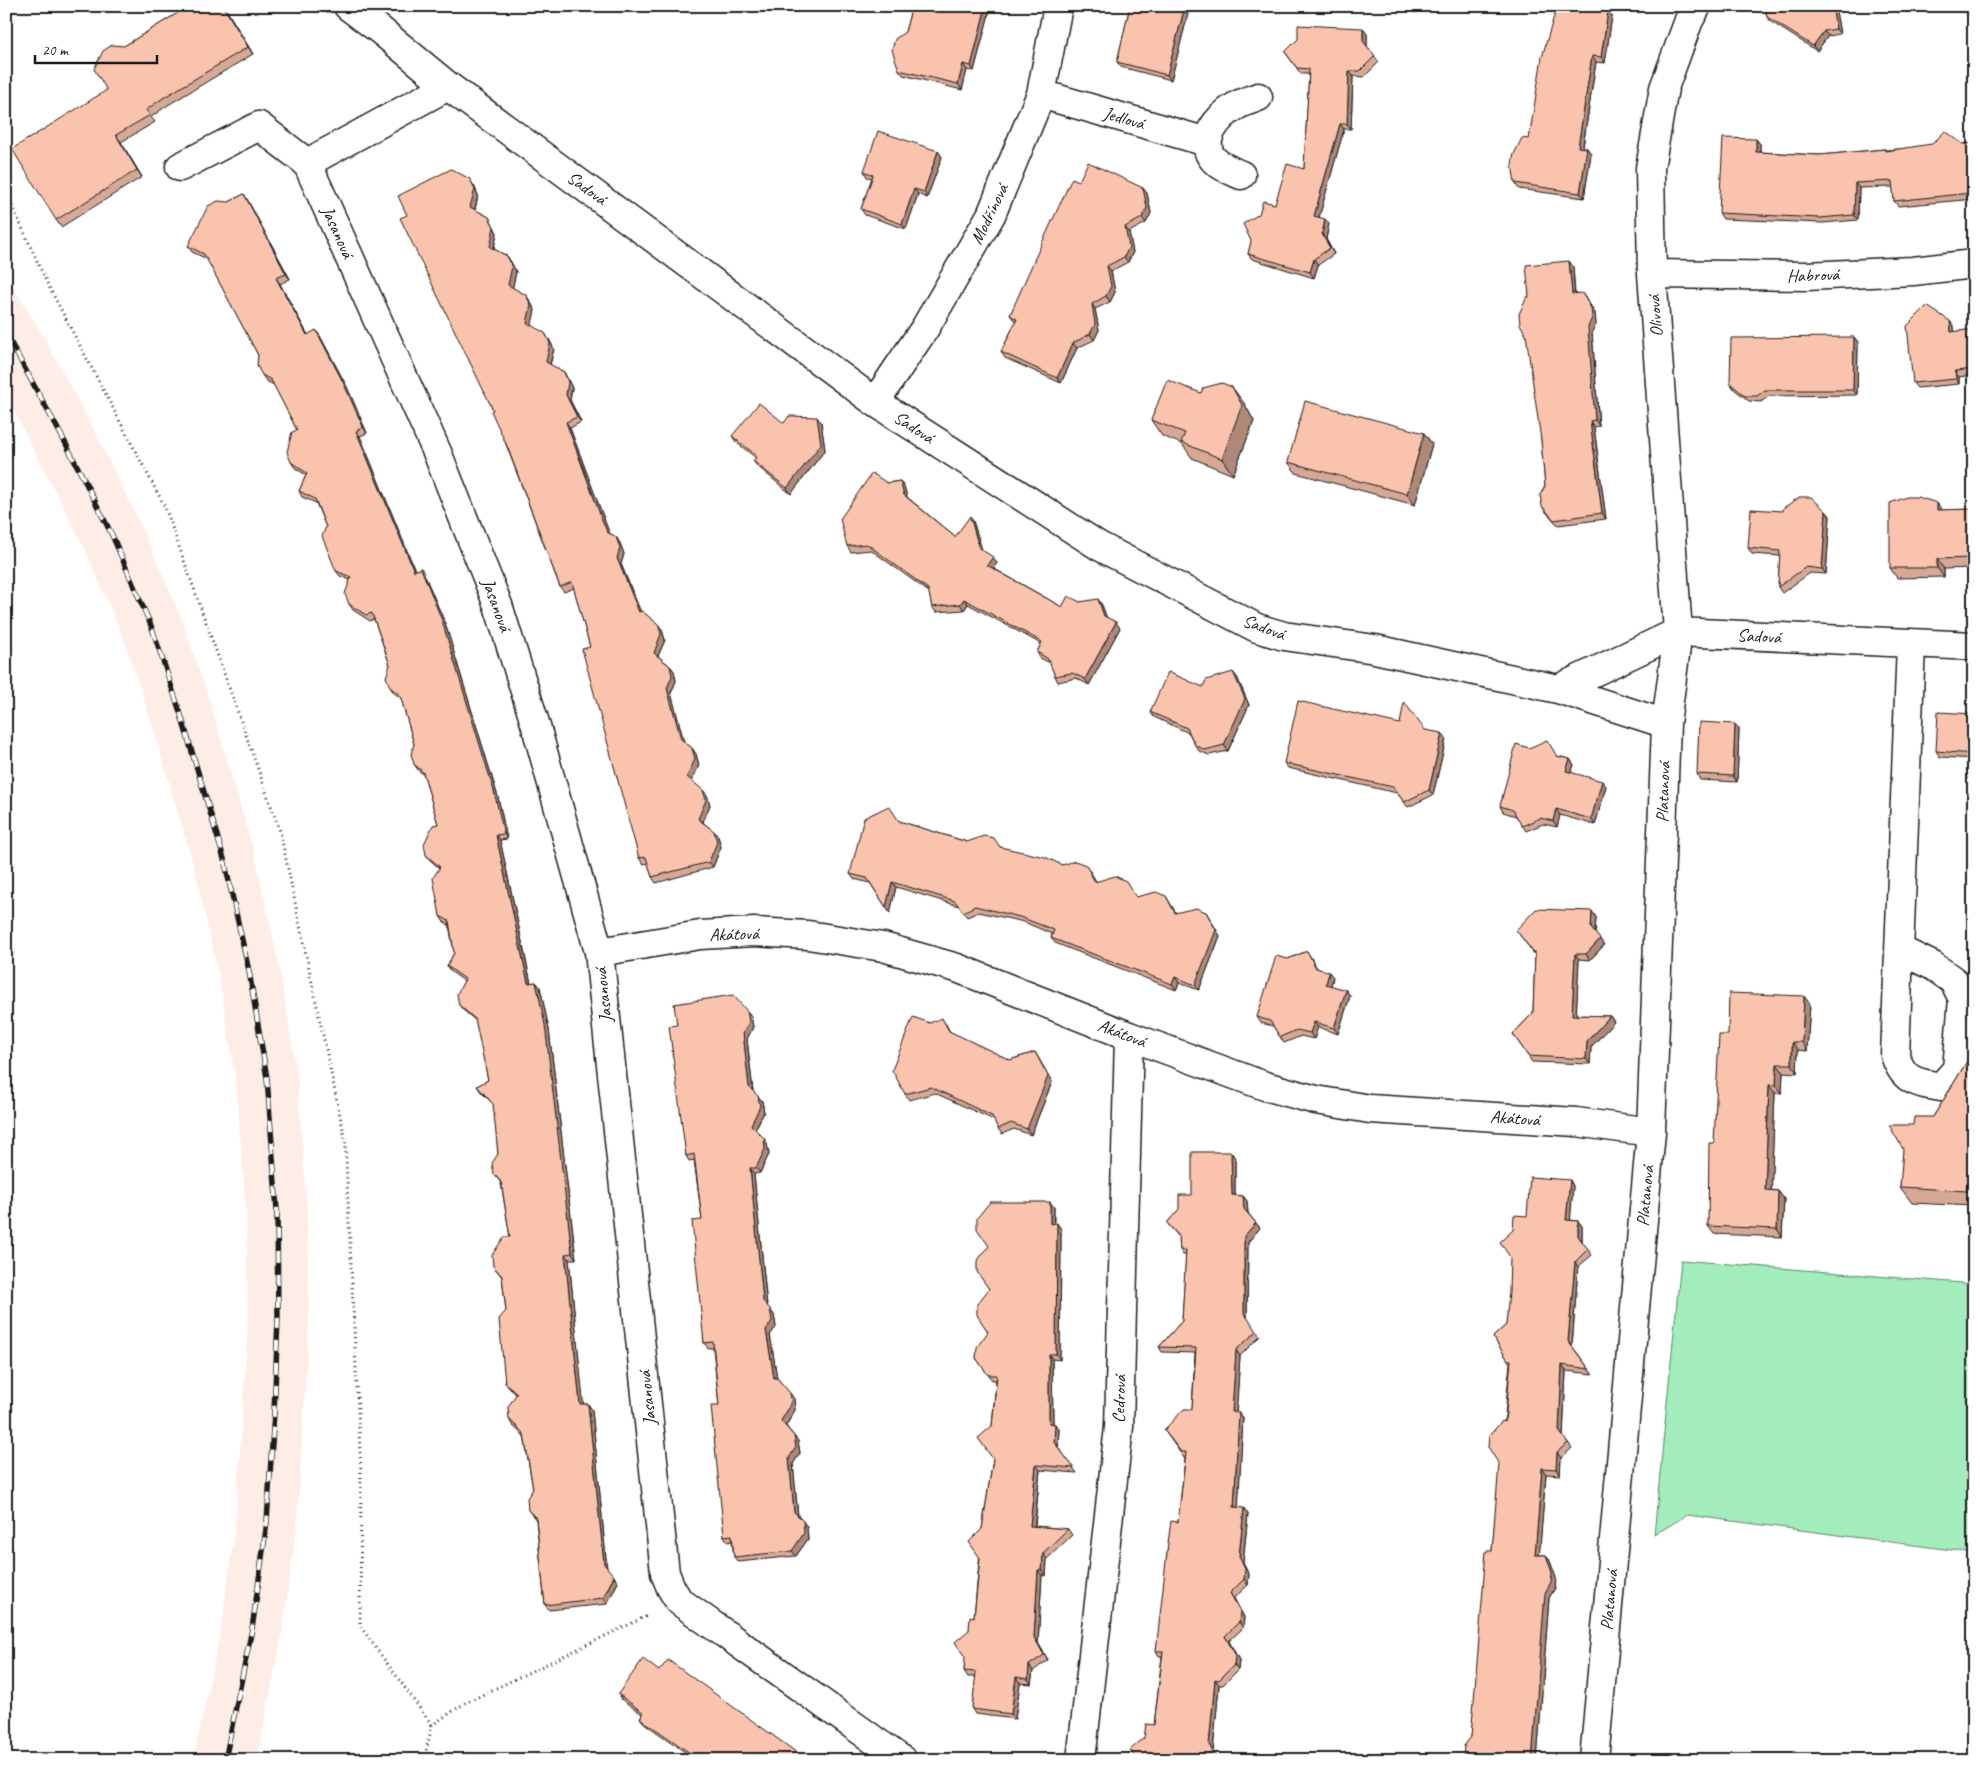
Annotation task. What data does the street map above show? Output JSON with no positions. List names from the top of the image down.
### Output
{
  "streets": {
    "street": [
      "Jedlová",
      "Sadová",
      "Modřínová",
      "Jasanová",
      "Habrová",
      "Olivová",
      "Platanová",
      "Akátová",
      "Cedrová"
    ]
  },
  "crossings": [
    ["Jedlová", "Modřínová"],
    ["Sadová", "Modřínová"],
    ["Sadová", "Olivová"],
    ["Sadová", "Platanová"],
    ["Jasanová", "Akátová"],
    ["Habrová", "Olivová"],
    ["Olivová", "Platanová"],
    ["Platanová", "Akátová"],
    ["Akátová", "Cedrová"]
  ],
  "scale_bar": "20 m"
}
